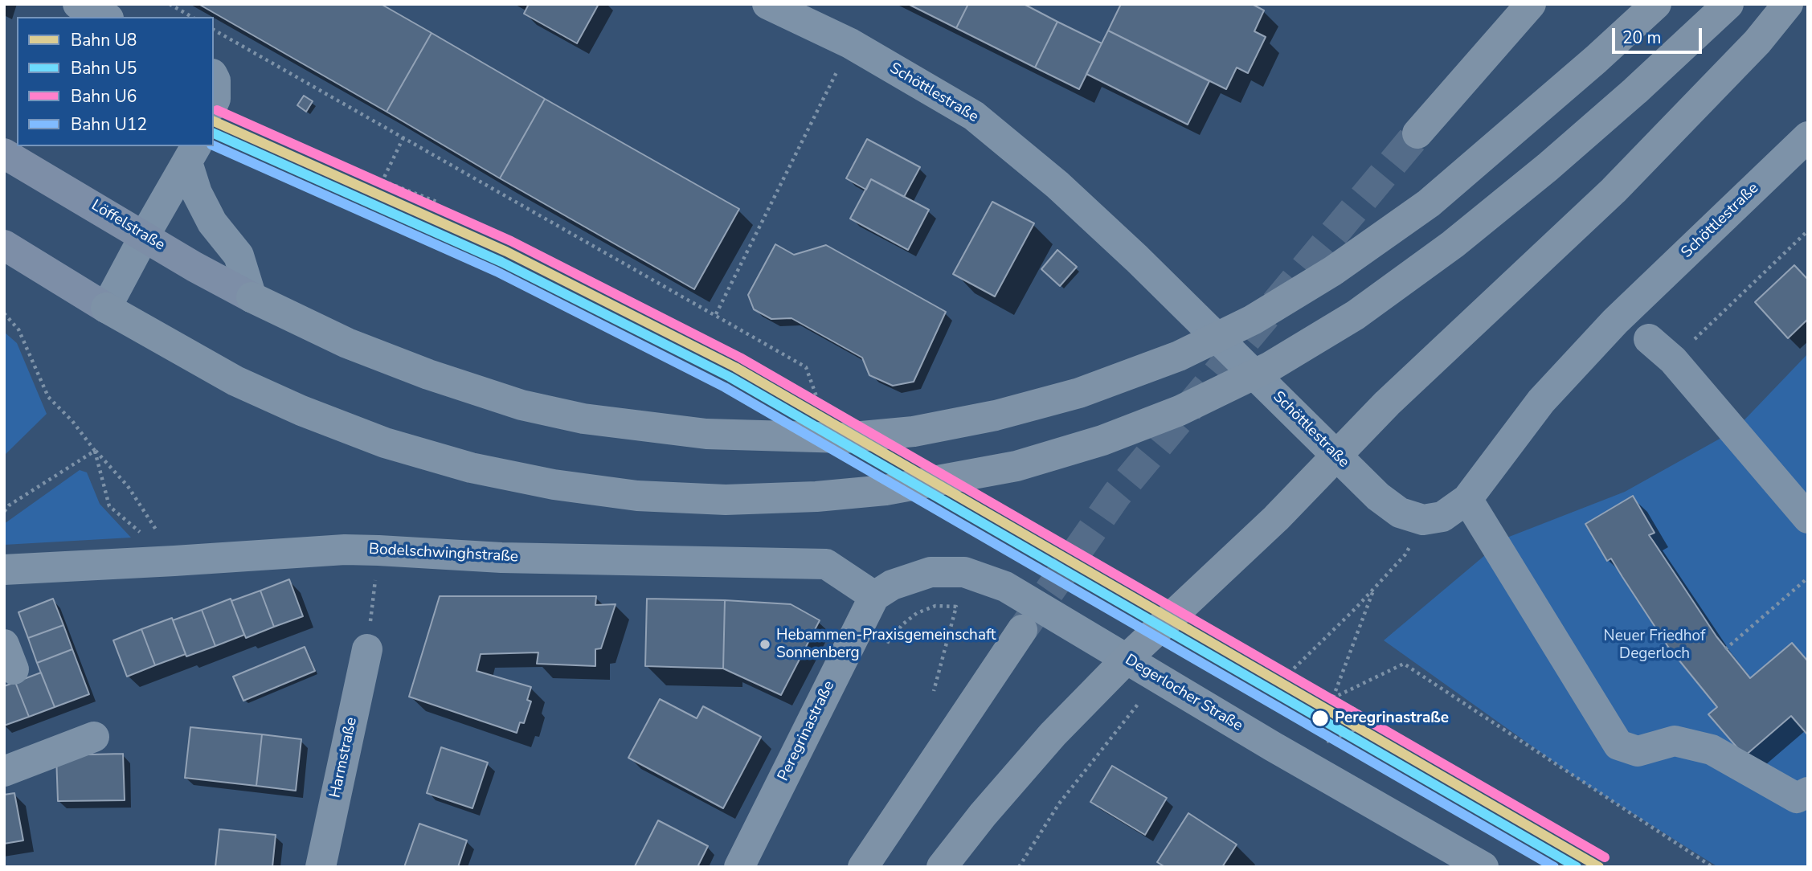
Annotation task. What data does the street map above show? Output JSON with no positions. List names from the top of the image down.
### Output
{
  "streets": {
    "main road": ["Löffelstraße"],
    "street": [
      "Schöttlestraße",
      "Bodelschwinghstraße",
      "Degerlocher Straße",
      "Peregrinastraße",
      "Harmstraße"
    ]
  },
  "crossings": [
    ["Bodelschwinghstraße", "Degerlocher Straße"],
    ["Bodelschwinghstraße", "Peregrinastraße"],
    ["Degerlocher Straße", "Peregrinastraße"]
  ],
  "parks": ["Neuer Friedhof Degerloch"],
  "places": ["Hebammen-Praxisgemeinschaft Sonnenberg", "Peregrinastraße"],
  "lines": [
    "rail line U6",
    "rail line U8",
    "rail line U5",
    "rail line U12"
  ],
  "legend": [
    "Bahn U8",
    "Bahn U5",
    "Bahn U6",
    "Bahn U12"
  ],
  "scale_bar": "20 m"
}
